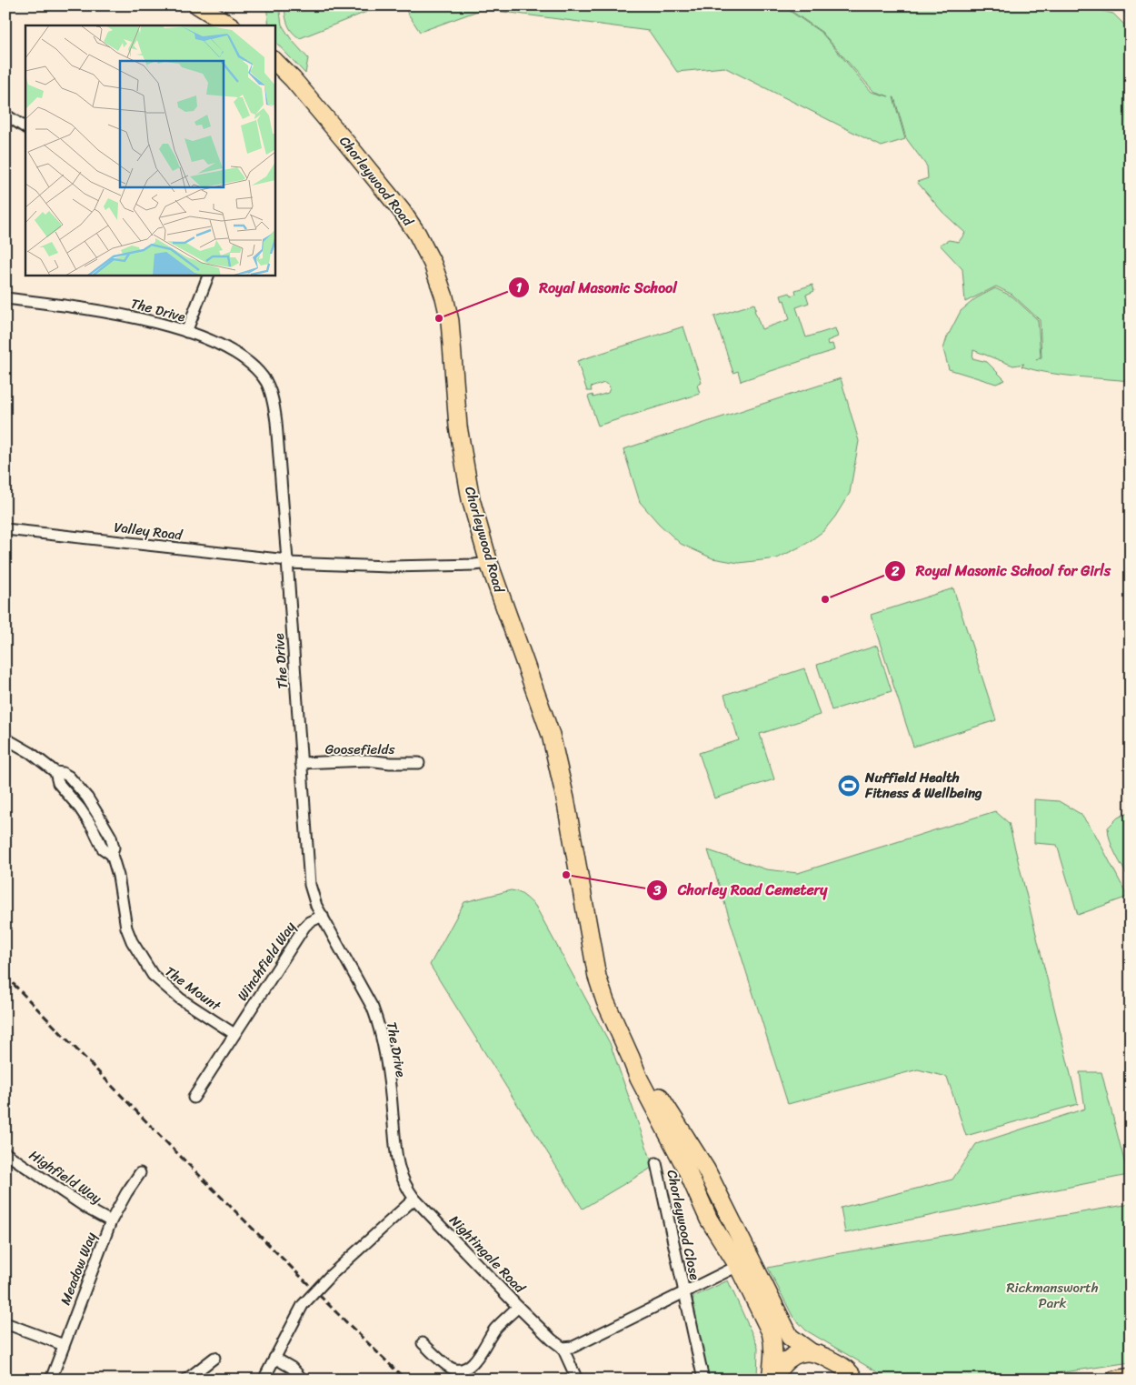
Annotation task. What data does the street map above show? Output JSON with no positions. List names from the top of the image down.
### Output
{
  "streets": {
    "main road": ["Chorleywood Road"],
    "street": [
      "The Drive",
      "Valley Road",
      "Goosefields",
      "Winchfield Way",
      "The Mount",
      "Highfield Way",
      "Chorleywood Close",
      "Nightingale Road",
      "Meadow Way"
    ]
  },
  "crossings": [
    ["Chorleywood Road", "Valley Road"],
    ["The Drive", "Valley Road"],
    ["The Drive", "Goosefields"],
    ["The Drive", "Winchfield Way"],
    ["The Drive", "Nightingale Road"],
    ["Winchfield Way", "The Mount"],
    ["Highfield Way", "Meadow Way"]
  ],
  "parks": ["Rickmansworth Park"],
  "places": {
    "other": ["Royal Masonic School", "Royal Masonic School for Girls", "Chorley Road Cemetery"],
    "sports": ["Nuffield Health Fitness & Wellbeing"]
  }
}
